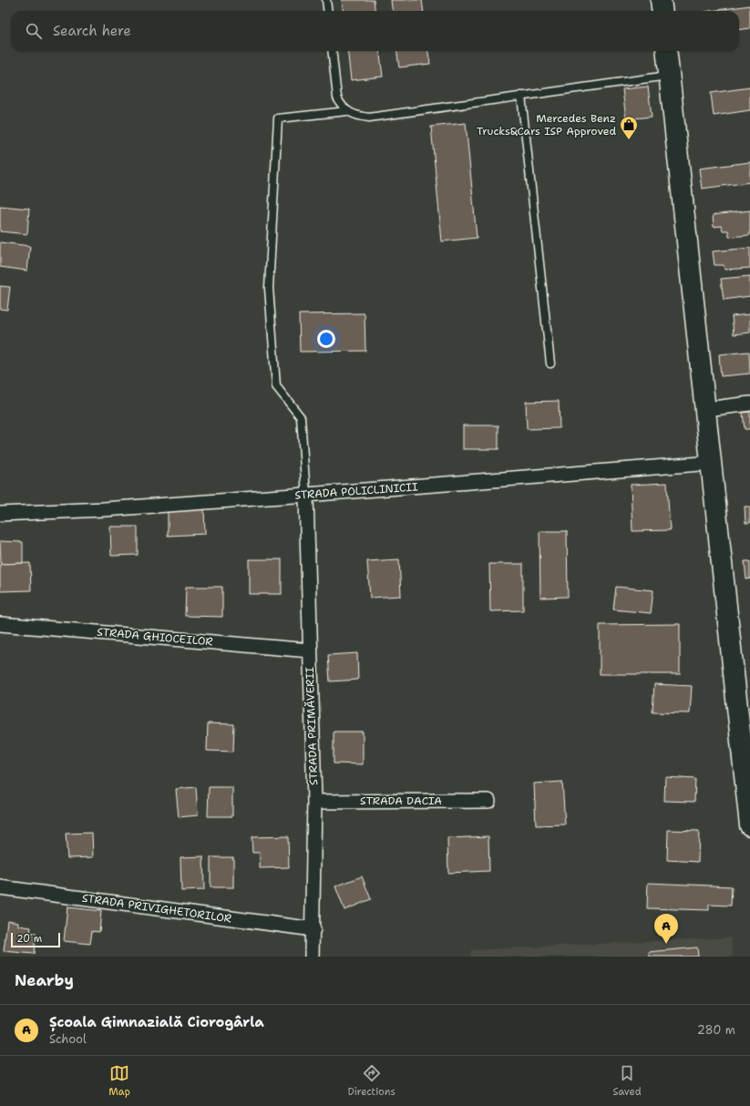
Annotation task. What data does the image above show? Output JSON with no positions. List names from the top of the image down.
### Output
{
  "streets": {
    "street": [
      "STRADA POLICLINICII",
      "STRADA GHIOCEILOR",
      "STRADA PRIMĂVERII",
      "STRADA DACIA",
      "STRADA PRIVIGHETORILOR"
    ]
  },
  "crossings": [
    ["STRADA POLICLINICII", "STRADA PRIMĂVERII"],
    ["STRADA GHIOCEILOR", "STRADA PRIMĂVERII"],
    ["STRADA PRIMĂVERII", "STRADA DACIA"],
    ["STRADA PRIMĂVERII", "STRADA PRIVIGHETORILOR"]
  ],
  "places": {
    "shop": ["Mercedes Benz Trucks&Cars ISP Approved"]
  },
  "scale_bar": "20 m",
  "page": {
    "search": "Search here",
    "pins": "A",
    "scale": "20 m",
    "heading": "Nearby",
    "list": [
      {
        "mark": "A",
        "name": "Școala Gimnazială Ciorogârla",
        "note": "School",
        "value": "280 m"
      }
    ],
    "nav": ["Map", "Directions", "Saved"]
  }
}
